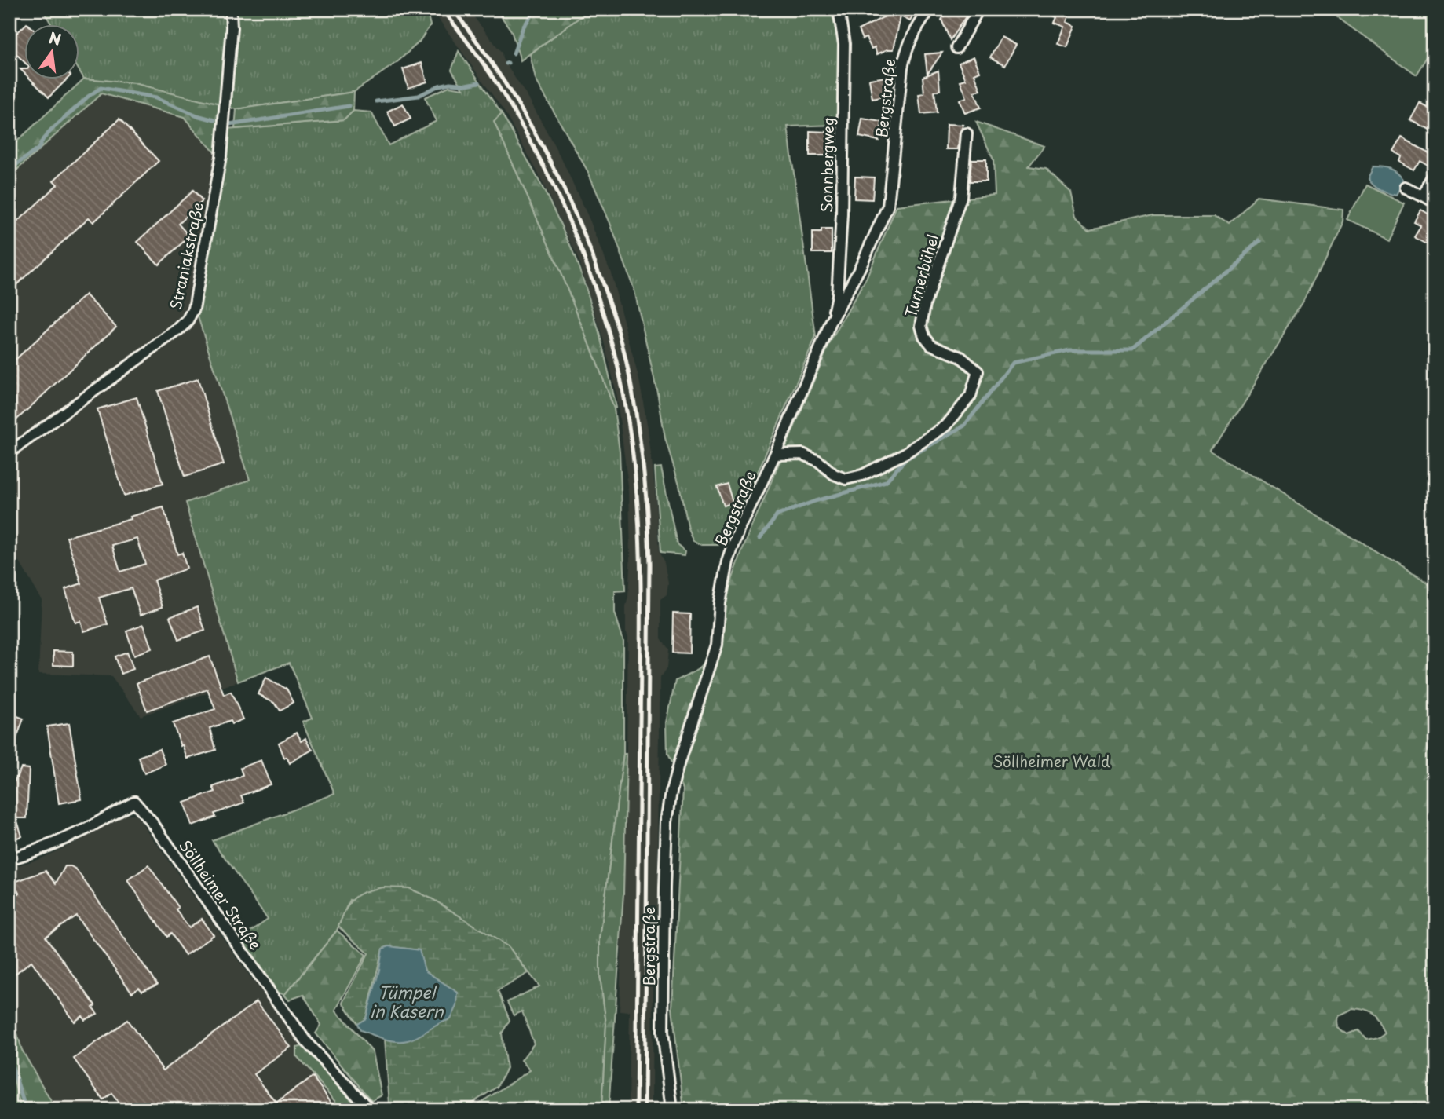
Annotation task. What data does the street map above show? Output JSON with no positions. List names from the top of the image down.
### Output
{
  "streets": {
    "street": [
      "Bergstraße",
      "Sonnbergweg",
      "Straniakstraße",
      "Turnerbühel",
      "Söllheimer Straße"
    ]
  },
  "crossings": [
    ["Bergstraße", "Sonnbergweg"],
    ["Bergstraße", "Turnerbühel"]
  ],
  "water": ["Tümpel in Kasern"],
  "parks": ["Söllheimer Wald"],
  "north": "top"
}
